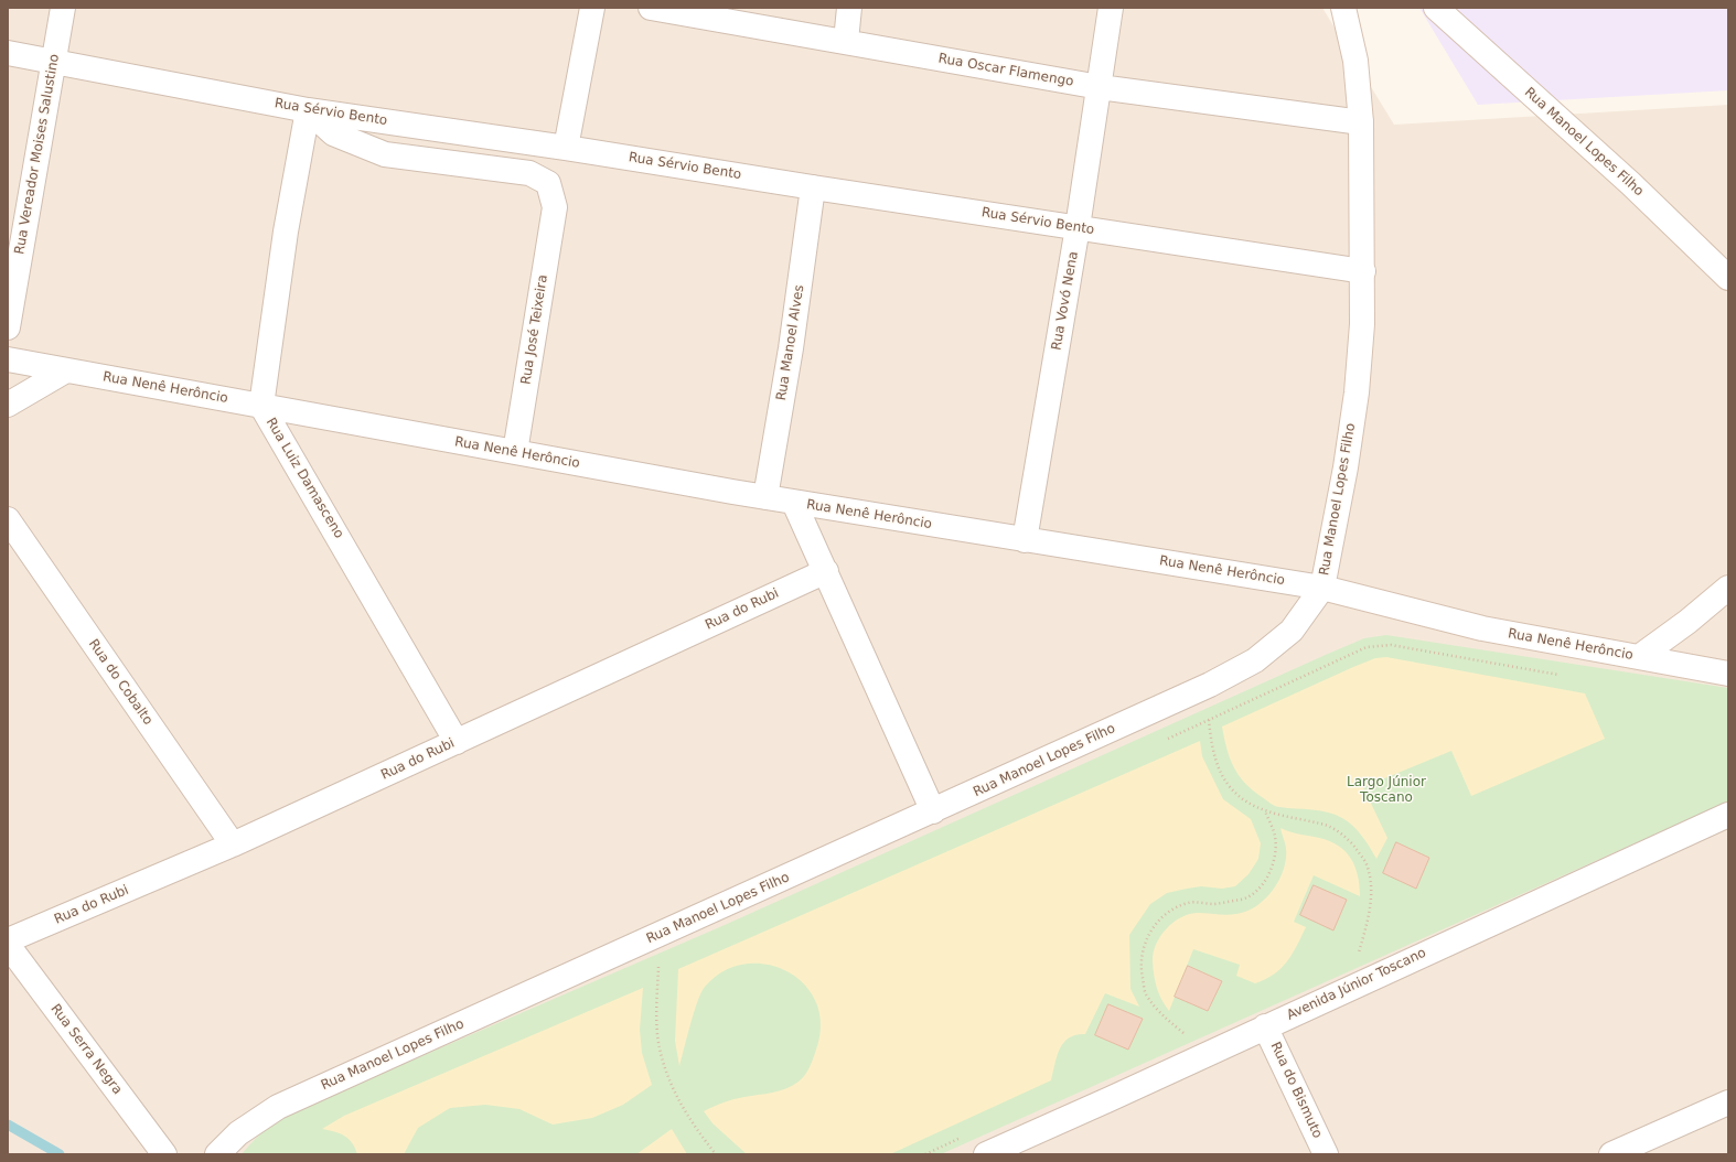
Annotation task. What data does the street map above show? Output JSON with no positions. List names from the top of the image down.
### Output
{
  "streets": {
    "street": [
      "Rua Oscar Flamengo",
      "Rua Sérvio Bento",
      "Rua Manoel Lopes Filho",
      "Rua Vereador Moises Salustino",
      "Rua Vovó Nena",
      "Rua José Teixeira",
      "Rua Manoel Alves",
      "Rua Nenê Herôncio",
      "Rua Luiz Damasceno",
      "Rua do Rubi",
      "Rua do Cobalto",
      "Avenida Júnior Toscano",
      "Rua Serra Negra",
      "Rua do Bismuto"
    ]
  },
  "crossings": [
    ["Rua Oscar Flamengo", "Rua Manoel Lopes Filho"],
    ["Rua Oscar Flamengo", "Rua Vovó Nena"],
    ["Rua Sérvio Bento", "Rua Manoel Lopes Filho"],
    ["Rua Sérvio Bento", "Rua Vereador Moises Salustino"],
    ["Rua Sérvio Bento", "Rua Vovó Nena"],
    ["Rua Sérvio Bento", "Rua José Teixeira"],
    ["Rua Sérvio Bento", "Rua Manoel Alves"],
    ["Rua Sérvio Bento", "Rua Luiz Damasceno"],
    ["Rua Manoel Lopes Filho", "Rua Nenê Herôncio"],
    ["Rua Vovó Nena", "Rua Nenê Herôncio"],
    ["Rua José Teixeira", "Rua Nenê Herôncio"],
    ["Rua José Teixeira", "Rua Luiz Damasceno"],
    ["Rua Manoel Alves", "Rua Nenê Herôncio"],
    ["Rua Nenê Herôncio", "Rua Luiz Damasceno"],
    ["Rua Luiz Damasceno", "Rua do Rubi"],
    ["Rua do Rubi", "Rua do Cobalto"],
    ["Avenida Júnior Toscano", "Rua do Bismuto"]
  ],
  "parks": ["Largo Júnior Toscano"]
}
